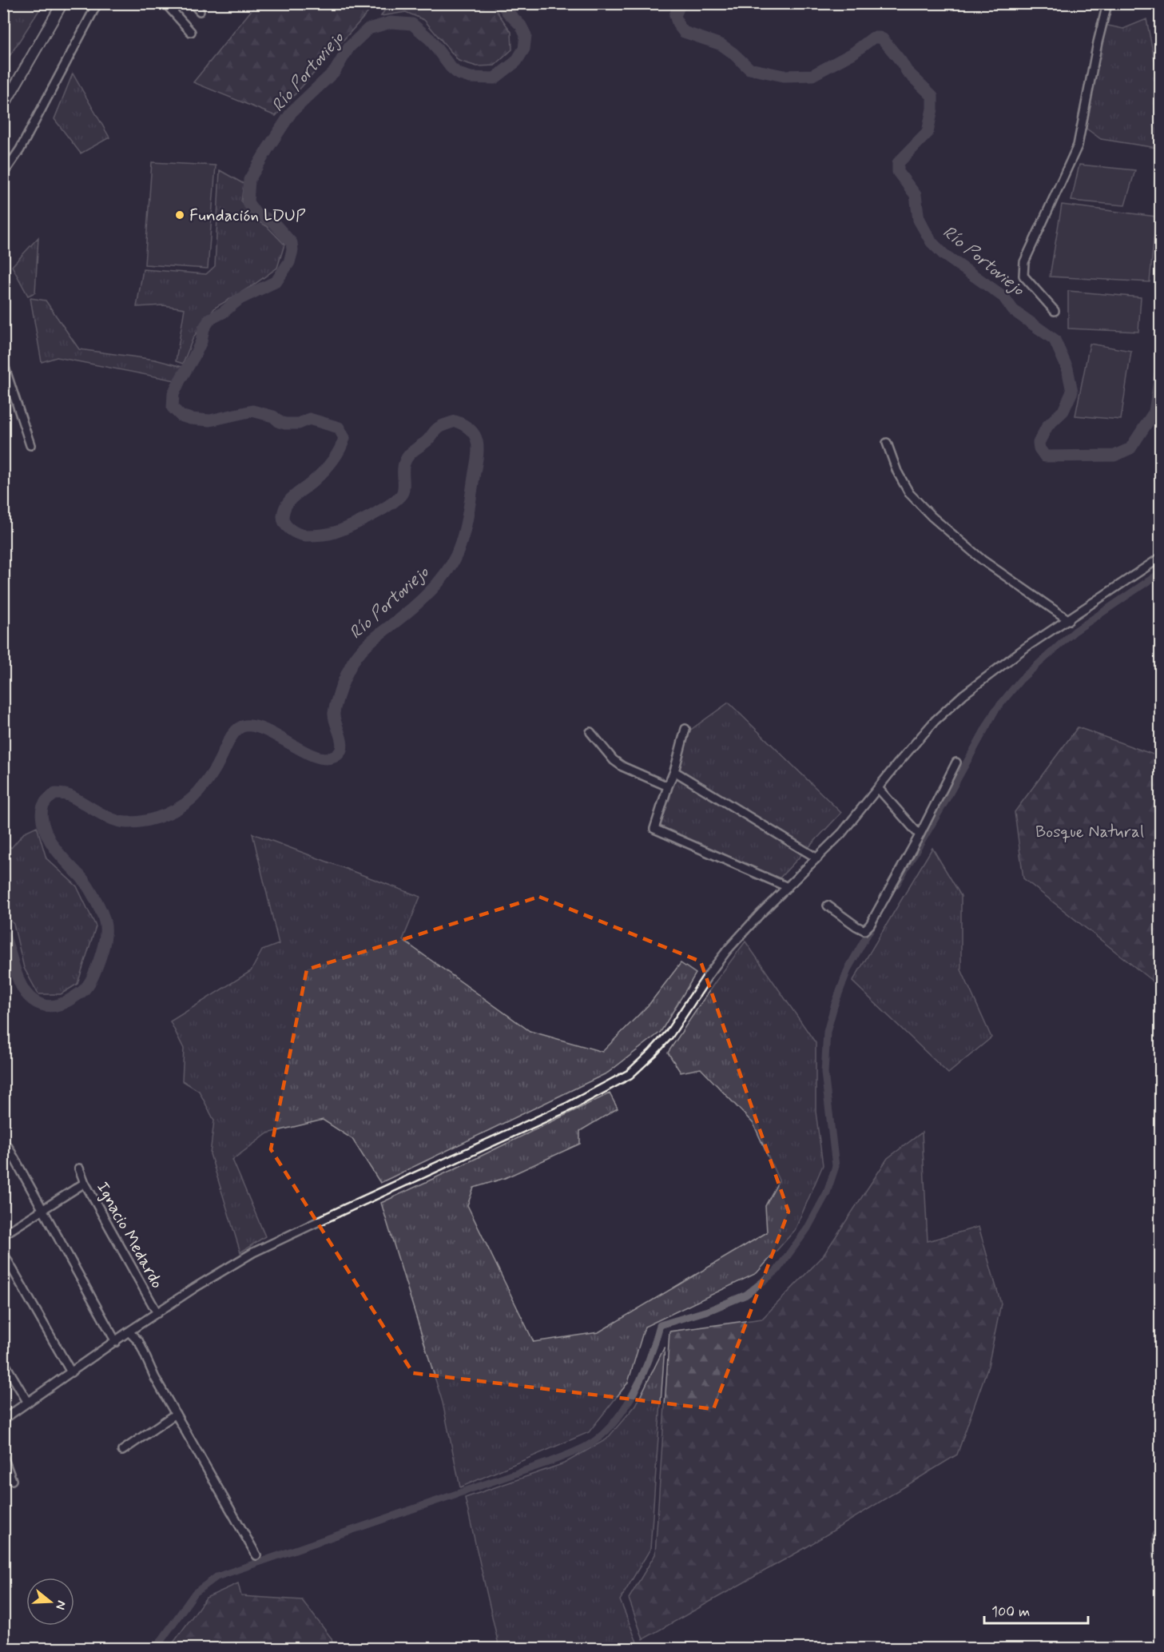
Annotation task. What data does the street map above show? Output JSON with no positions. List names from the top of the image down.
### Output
{
  "streets": {
    "street": ["Ignacio Medardo"]
  },
  "water": ["Río Portoviejo"],
  "parks": ["Bosque Natural"],
  "places": ["Fundación LDUP"],
  "scale_bar": "100 m",
  "north": "right"
}
